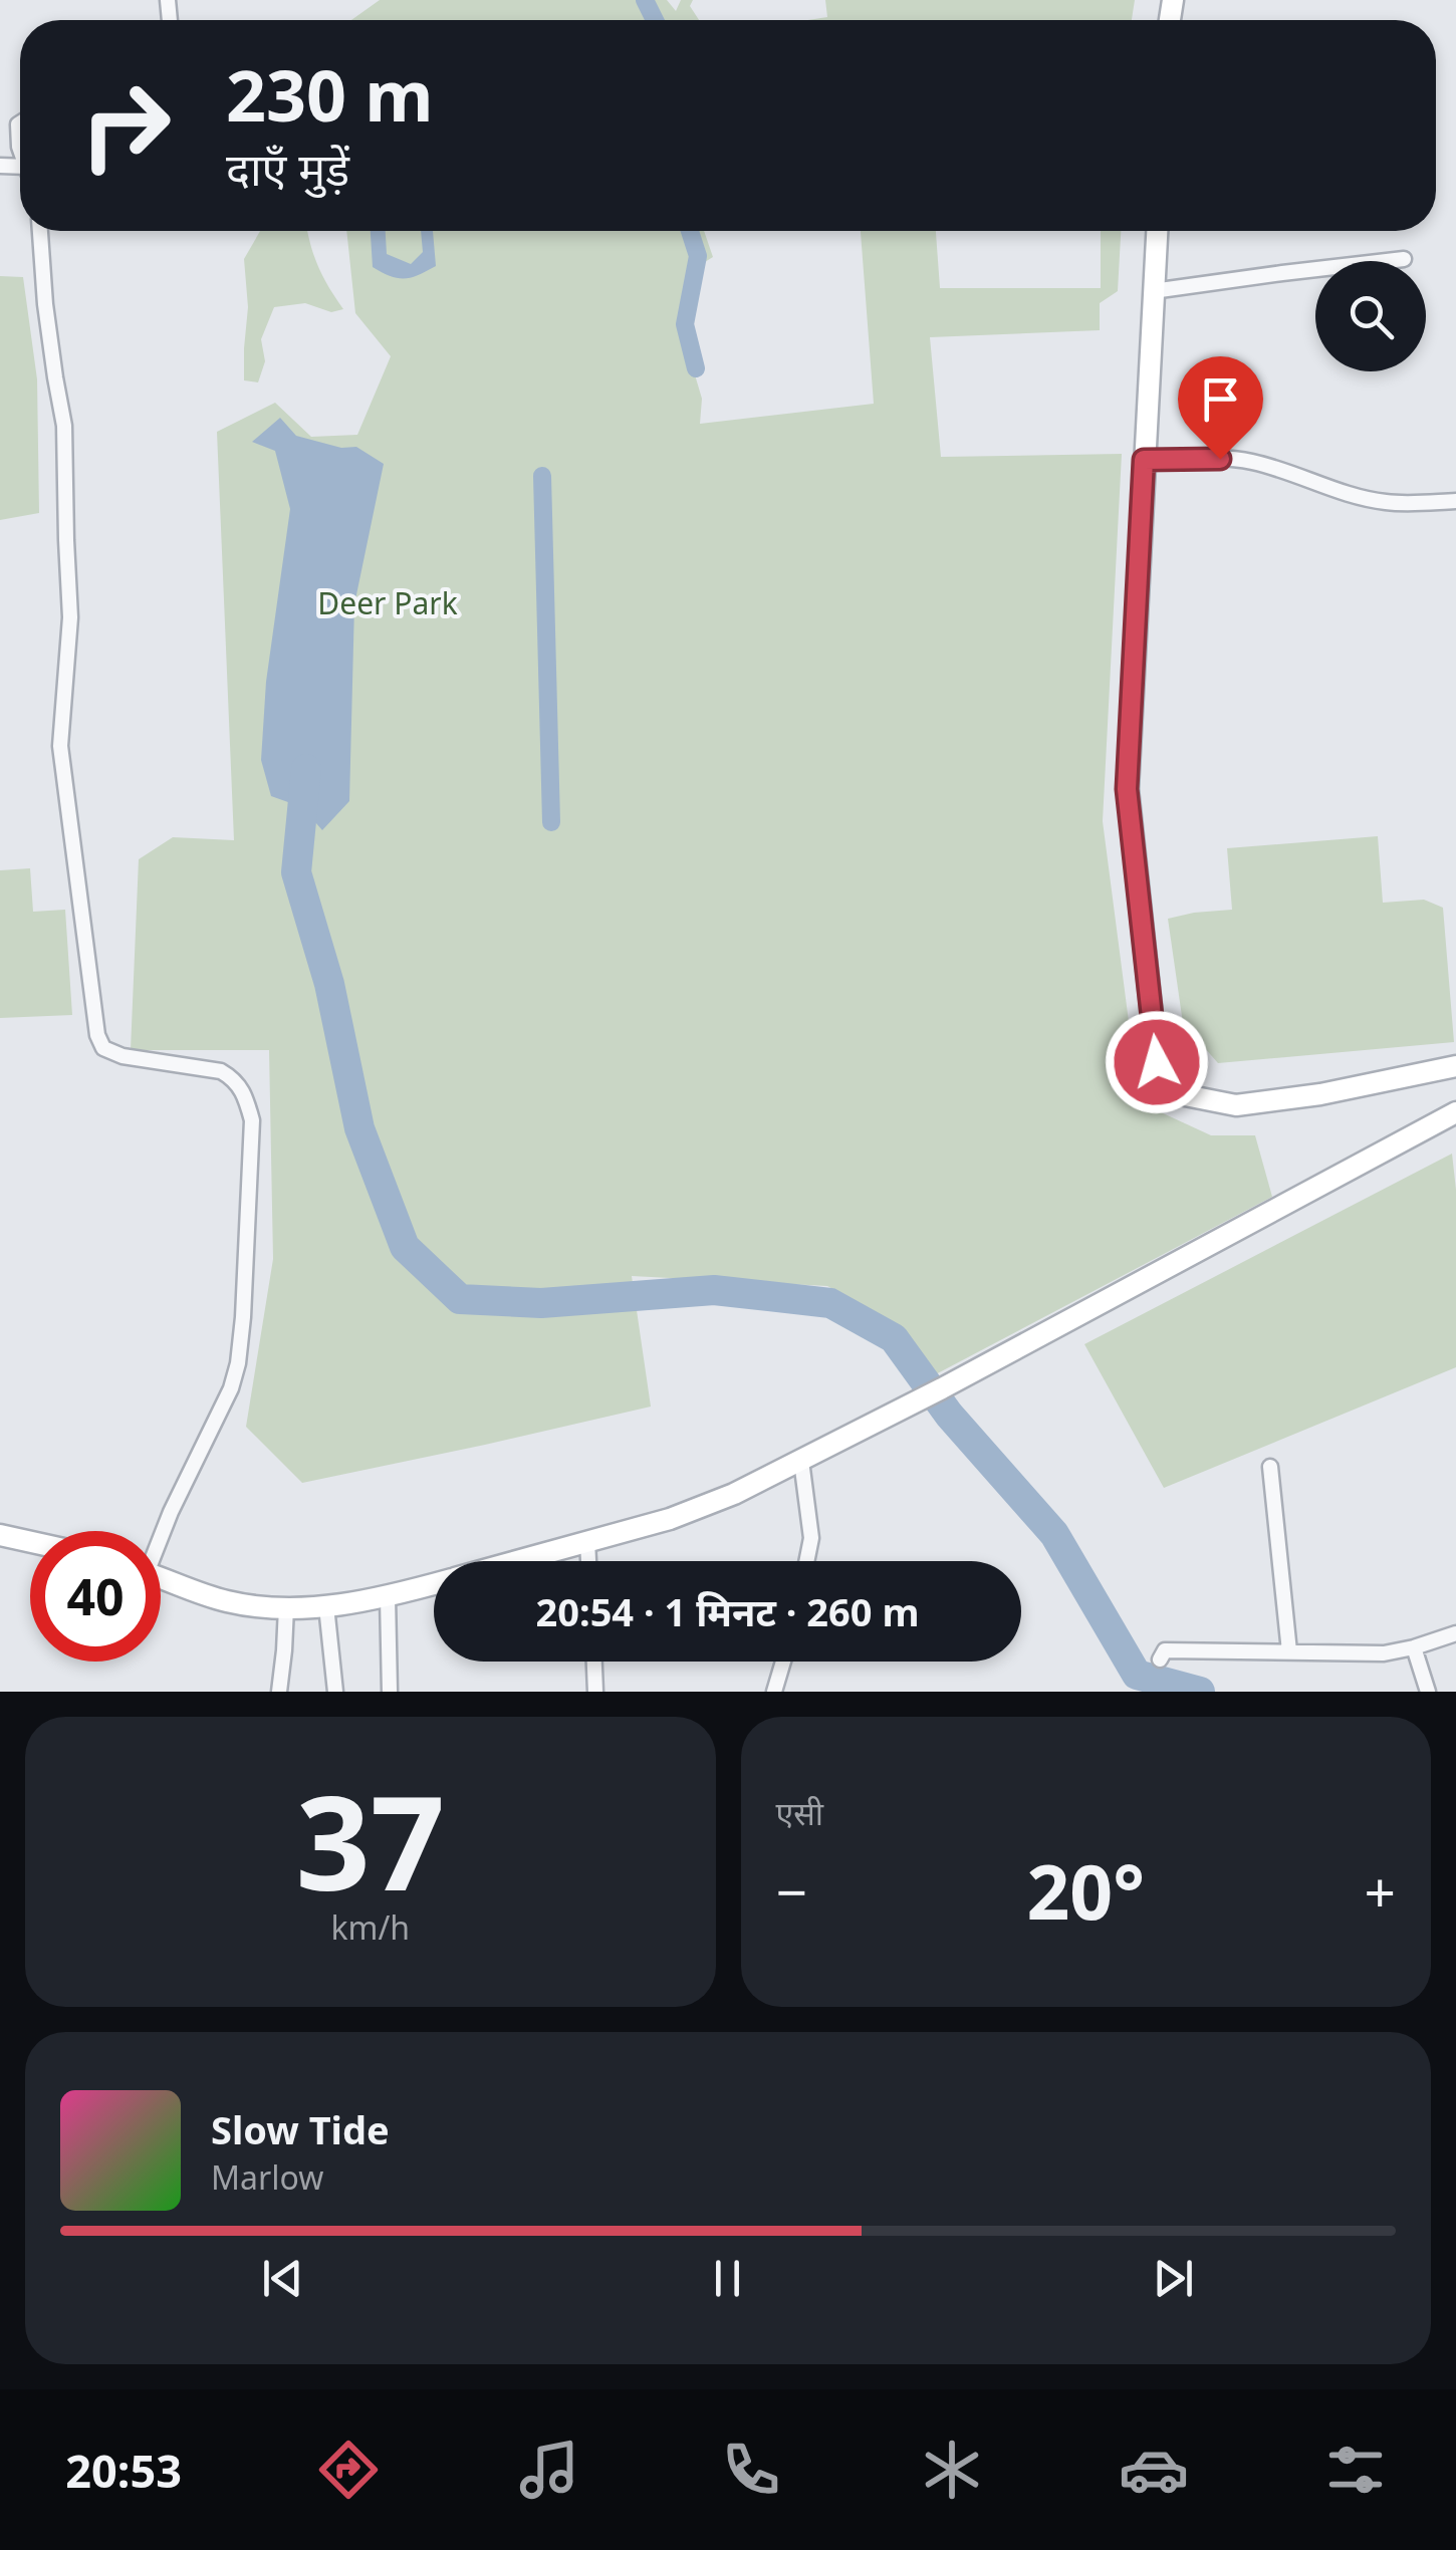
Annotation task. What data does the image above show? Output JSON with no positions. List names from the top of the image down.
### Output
{
  "parks": ["Deer Park"],
  "page": {
    "turn": ["230 m", "दाएँ मुड़ें"],
    "limit": "40",
    "trip": "20:54 · 1 मिनट · 260 m",
    "tile": [
      ["37", "km/h"],
      "एसी"
    ],
    "heat": ["−", "20°", "+"],
    "song": ["Slow Tide", "Marlow"],
    "tabs": "20:53"
  }
}
